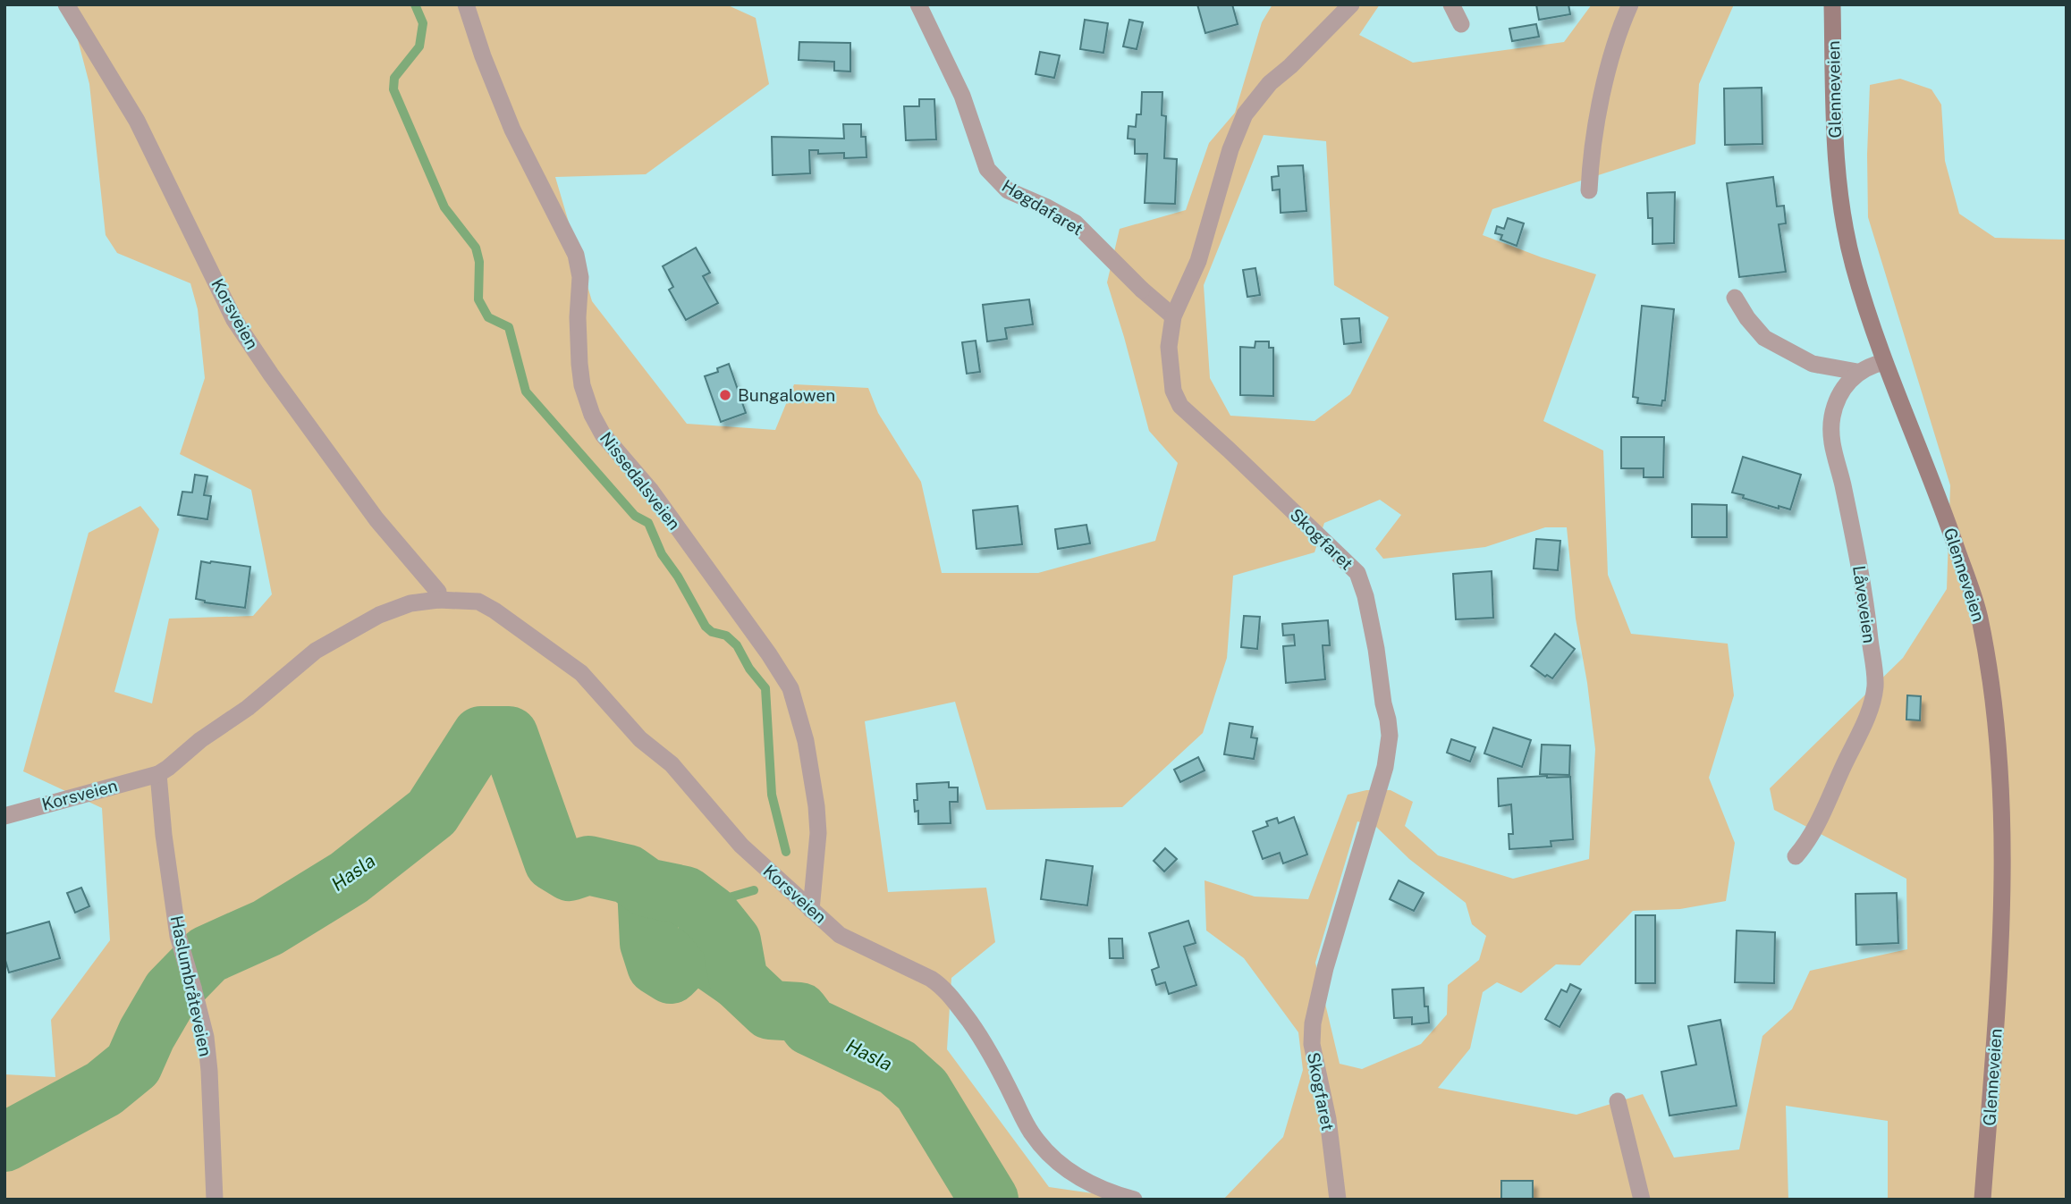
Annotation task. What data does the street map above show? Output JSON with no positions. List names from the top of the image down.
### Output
{
  "streets": {
    "main road": ["Glenneveien"],
    "street": [
      "Høgdafaret",
      "Korsveien",
      "Nissedalsveien",
      "Skogfaret",
      "Låveveien",
      "Haslumbråteveien"
    ]
  },
  "crossings": [
    ["Høgdafaret", "Skogfaret"],
    ["Korsveien", "Nissedalsveien"],
    ["Korsveien", "Haslumbråteveien"]
  ],
  "water": ["Hasla"],
  "places": ["Bungalowen"]
}
